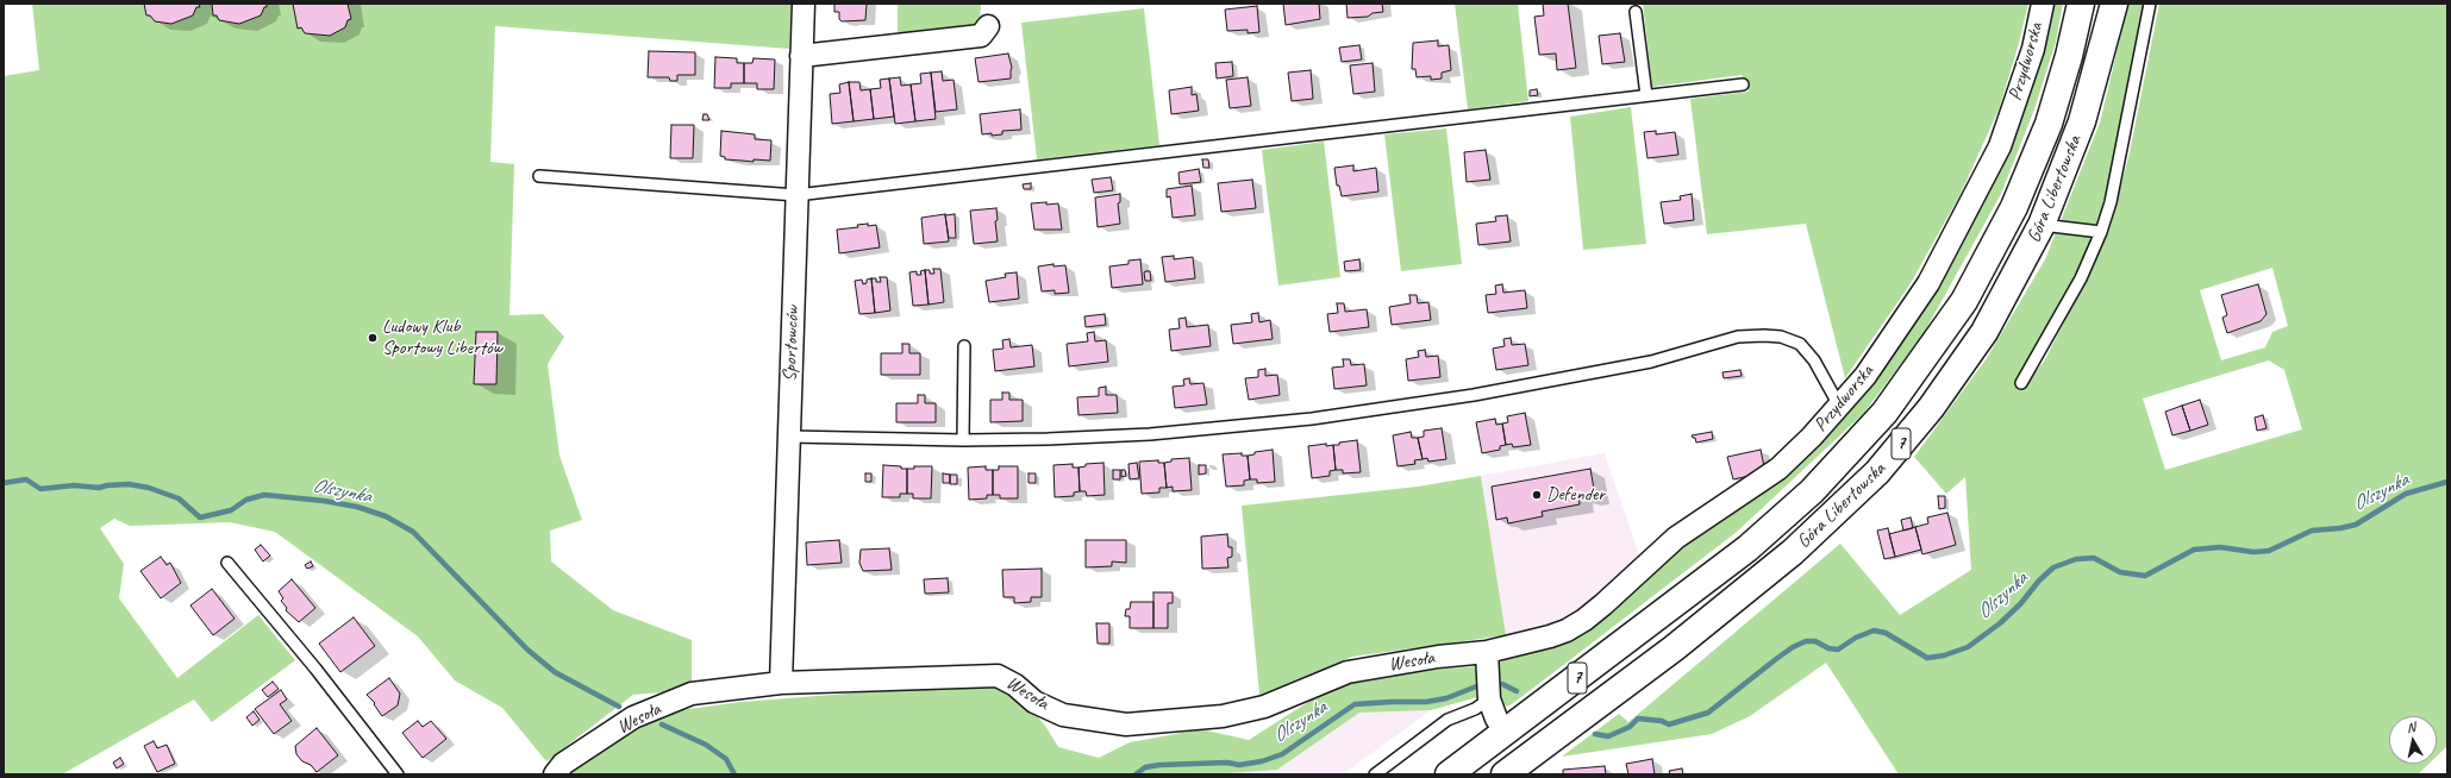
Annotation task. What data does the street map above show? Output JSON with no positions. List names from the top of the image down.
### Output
{
  "streets": {
    "highway": ["Góra Libertowska", "7"],
    "street": ["Przydworska", "Sportowców", "Wesoła"]
  },
  "crossings": [
    ["Przydworska", "Wesoła"],
    ["Góra Libertowska", "7"],
    ["Sportowców", "Wesoła"]
  ],
  "water": ["Olszynka"],
  "places": ["Ludowy Klub Sportowy Libertów", "Defender"],
  "north": "top"
}
